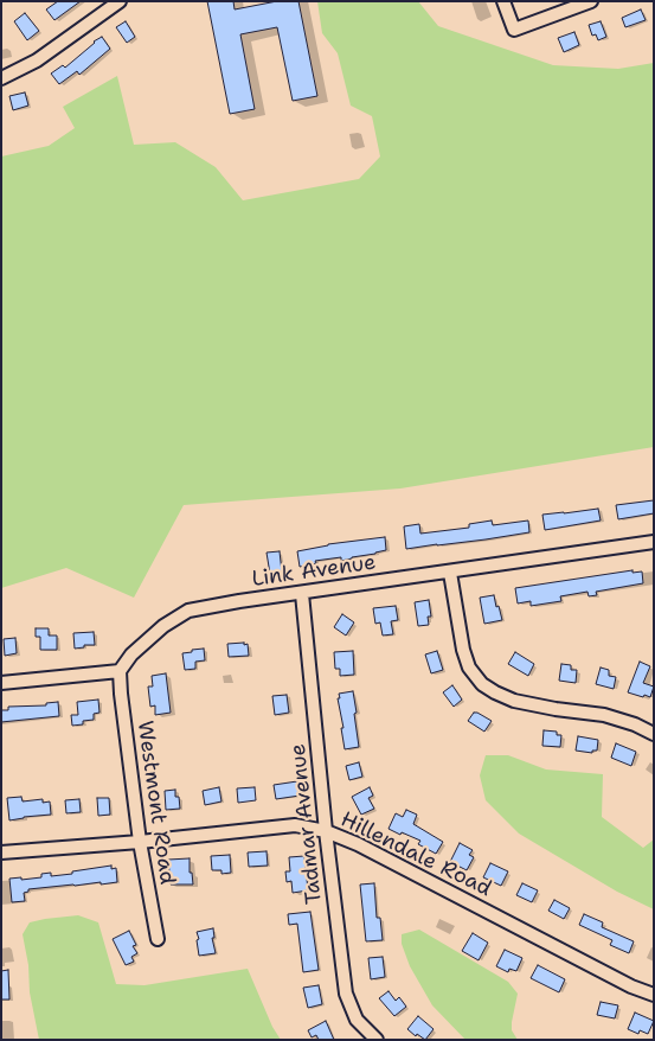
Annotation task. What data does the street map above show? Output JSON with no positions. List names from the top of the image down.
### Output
{
  "streets": {
    "street": [
      "Link Avenue",
      "Westmont Road",
      "Tadmar Avenue",
      "Hillendale Road"
    ]
  },
  "crossings": [
    ["Link Avenue", "Westmont Road"],
    ["Link Avenue", "Tadmar Avenue"],
    ["Westmont Road", "Hillendale Road"],
    ["Tadmar Avenue", "Hillendale Road"]
  ]
}
